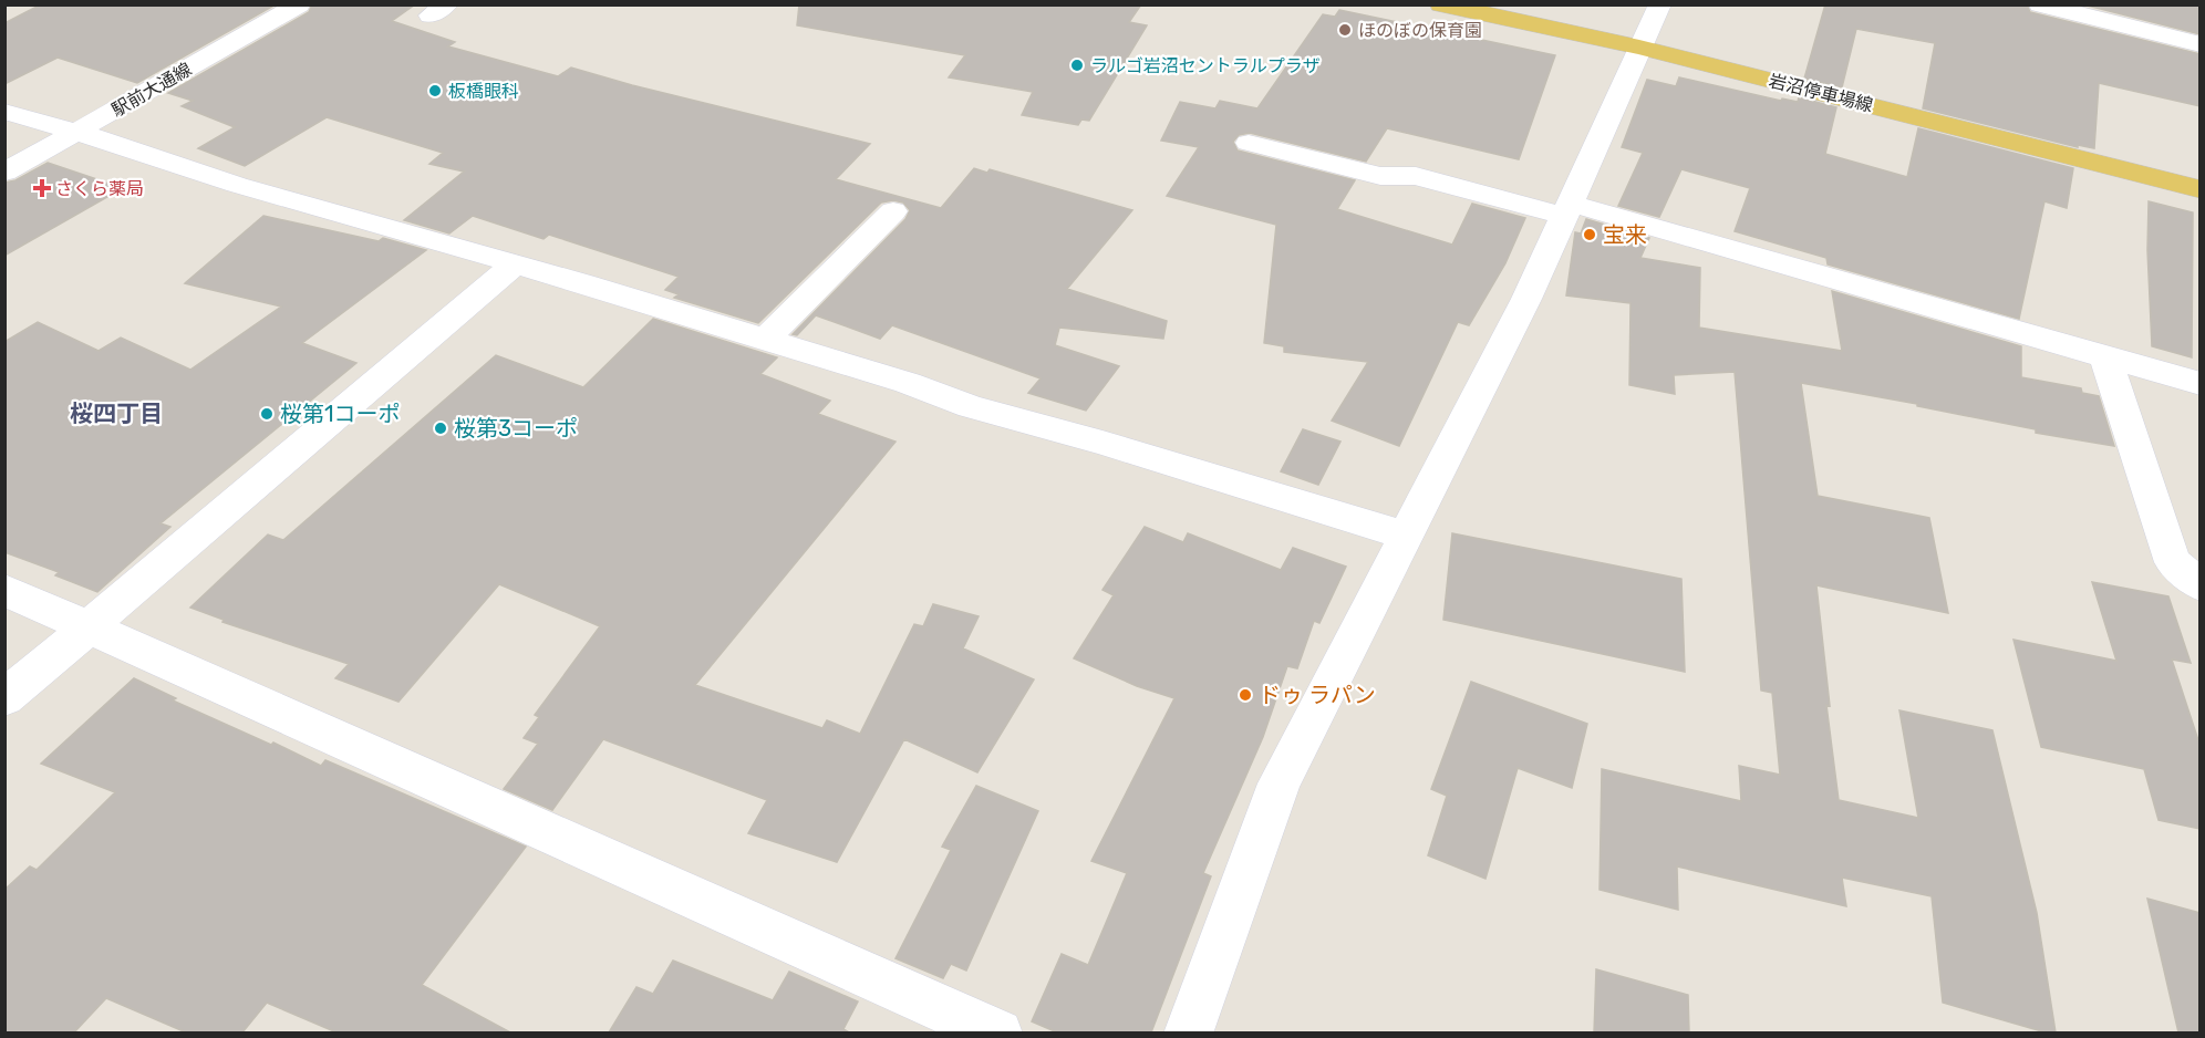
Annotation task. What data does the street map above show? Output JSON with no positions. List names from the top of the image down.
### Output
{
  "streets": {
    "main road": ["岩沼停車場線"],
    "street": ["駅前大通線"]
  },
  "districts": ["桜四丁目"],
  "places": {
    "other": [
      "ほのぼの保育園",
      "ラルゴ岩沼セントラルプラザ",
      "板橋眼科",
      "宝来",
      "桜第1コーポ",
      "桜第3コーポ",
      "ドゥ ラパン"
    ],
    "health": ["さくら薬局"]
  }
}
